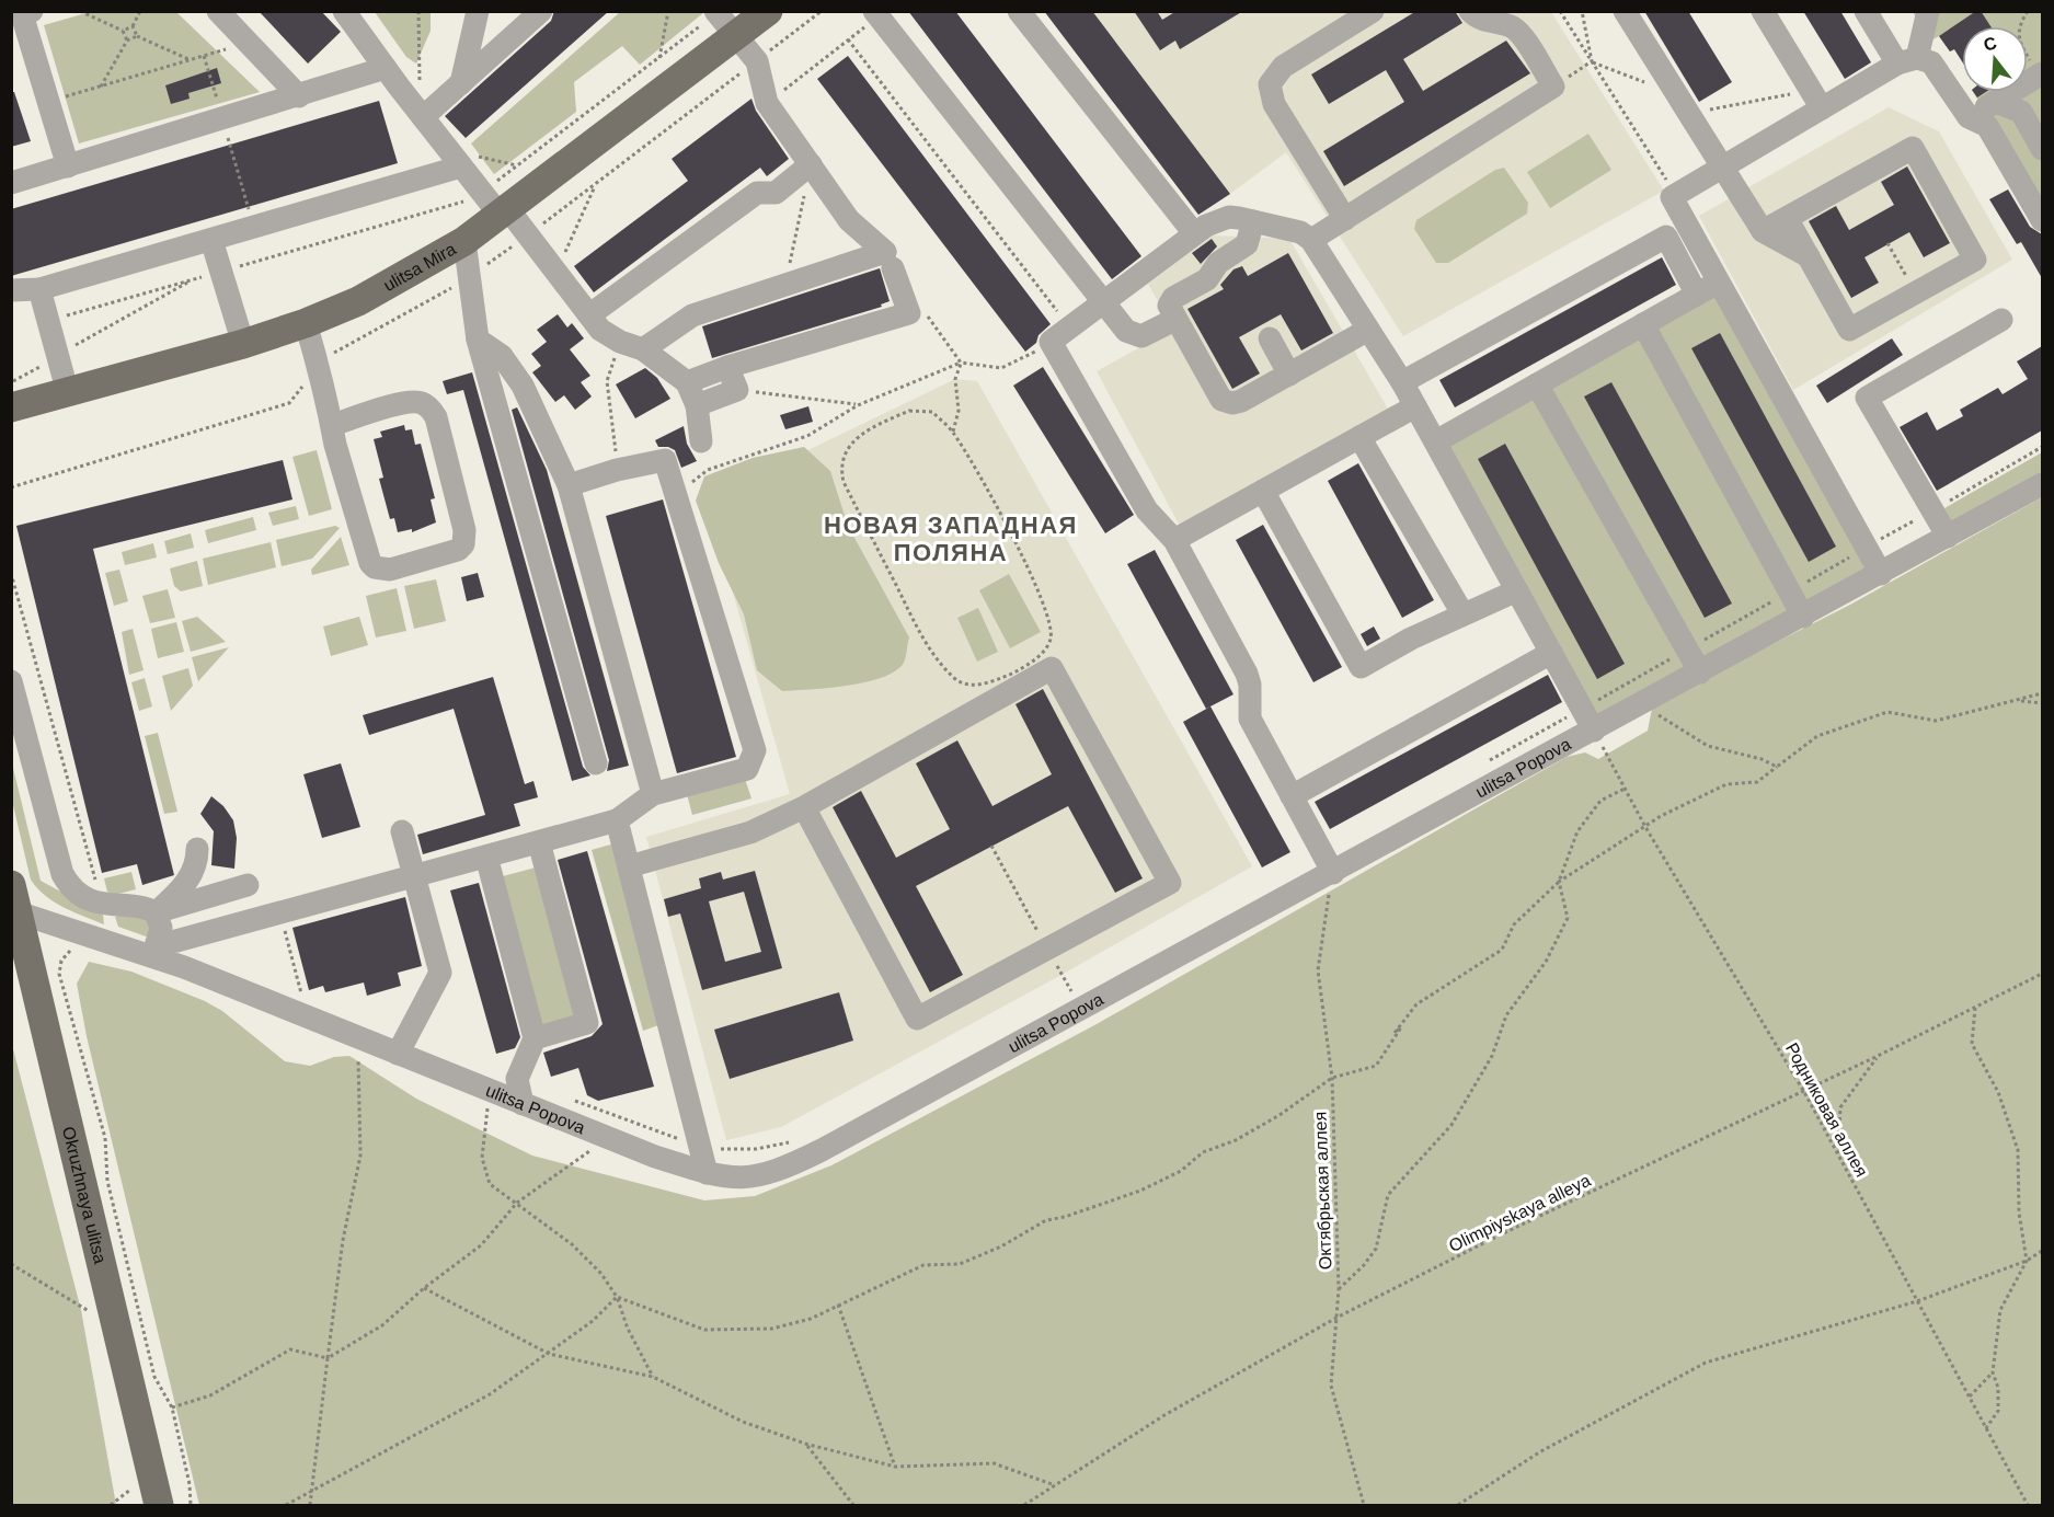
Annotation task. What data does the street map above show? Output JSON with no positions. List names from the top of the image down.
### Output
{
  "streets": {
    "main road": ["ulitsa Mira", "Okruzhnaya ulitsa"],
    "street": ["ulitsa Popova"],
    "path": ["Родниковая аллея", "Октябрьская аллея", "Olimpiyskaya alleya"]
  },
  "crossings": [
    ["ulitsa Popova", "Родниковая аллея"],
    ["ulitsa Popova", "Октябрьская аллея"],
    ["ulitsa Popova", "Okruzhnaya ulitsa"],
    ["Родниковая аллея", "Olimpiyskaya alleya"],
    ["Октябрьская аллея", "Olimpiyskaya alleya"]
  ],
  "districts": ["НОВАЯ ЗАПАДНАЯ ПОЛЯНА"],
  "north": "top"
}
